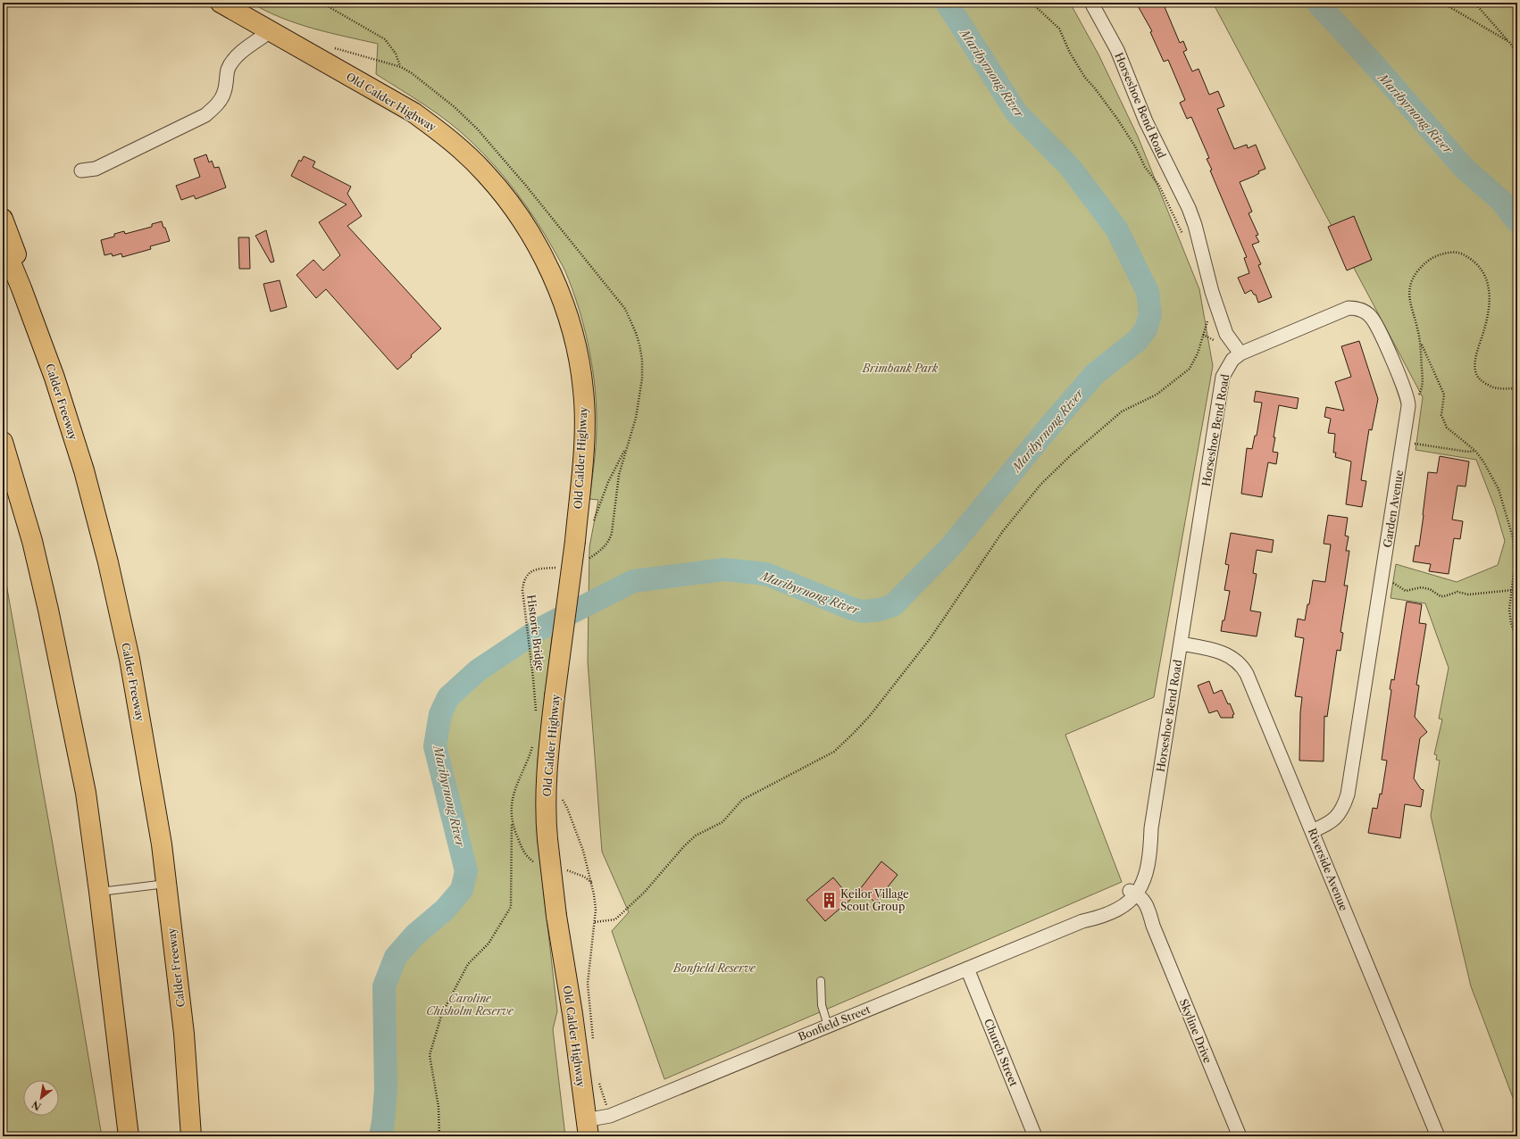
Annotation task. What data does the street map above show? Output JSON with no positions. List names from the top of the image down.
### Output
{
  "streets": {
    "main road": ["Old Calder Highway", "Calder Freeway"],
    "street": [
      "Horseshoe Bend Road",
      "Garden Avenue",
      "Riverside Avenue",
      "Bonfield Street",
      "Skyline Drive",
      "Church Street"
    ],
    "path": ["Historic Bridge"]
  },
  "crossings": [
    ["Old Calder Highway", "Bonfield Street"],
    ["Horseshoe Bend Road", "Garden Avenue"],
    ["Horseshoe Bend Road", "Riverside Avenue"],
    ["Horseshoe Bend Road", "Bonfield Street"],
    ["Horseshoe Bend Road", "Skyline Drive"],
    ["Garden Avenue", "Riverside Avenue"],
    ["Bonfield Street", "Skyline Drive"],
    ["Bonfield Street", "Church Street"]
  ],
  "water": ["Maribyrnong River"],
  "parks": ["Brimbank Park", "Bonfield Reserve", "Caroline Chisholm Reserve"],
  "places": {
    "building": ["Keilor Village Scout Group"]
  },
  "north": "bottom left"
}
